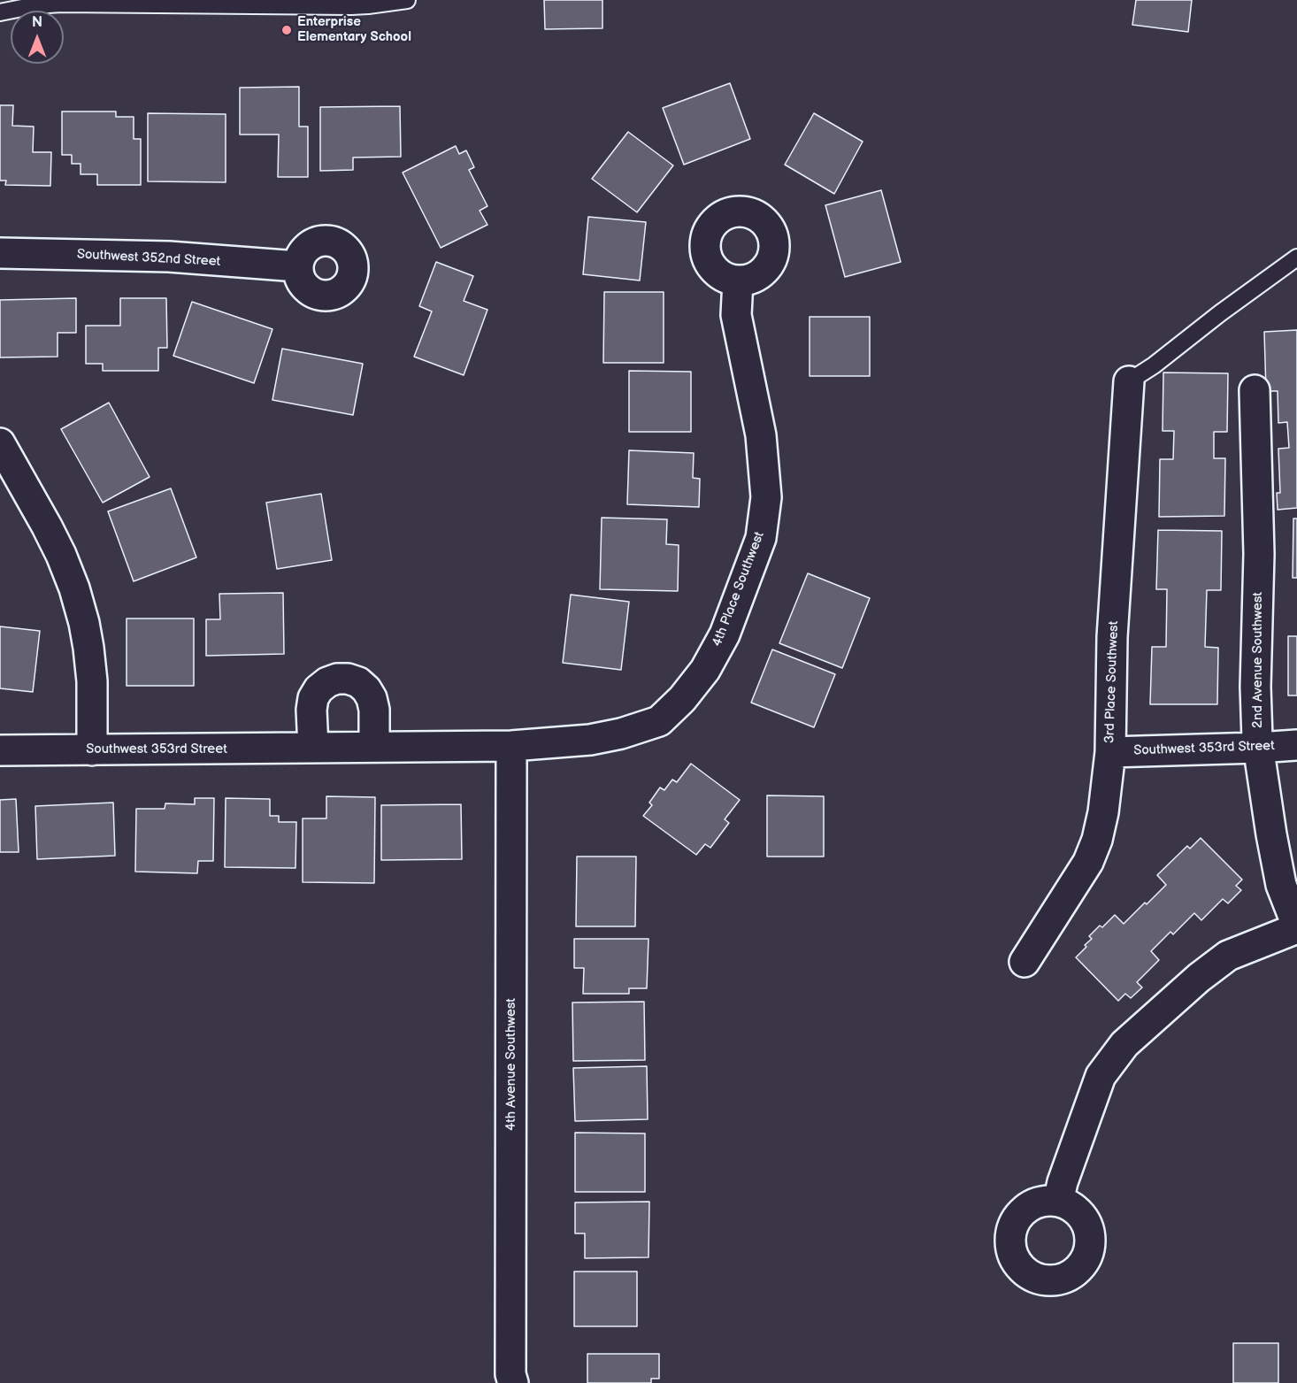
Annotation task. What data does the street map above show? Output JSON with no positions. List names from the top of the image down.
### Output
{
  "streets": {
    "street": [
      "Southwest 352nd Street",
      "4th Place Southwest",
      "2nd Avenue Southwest",
      "3rd Place Southwest",
      "Southwest 353rd Street",
      "4th Avenue Southwest"
    ]
  },
  "crossings": [
    ["4th Place Southwest", "Southwest 353rd Street"],
    ["2nd Avenue Southwest", "Southwest 353rd Street"],
    ["3rd Place Southwest", "Southwest 353rd Street"],
    ["Southwest 353rd Street", "4th Avenue Southwest"]
  ],
  "places": ["Enterprise Elementary School"],
  "north": "top"
}
